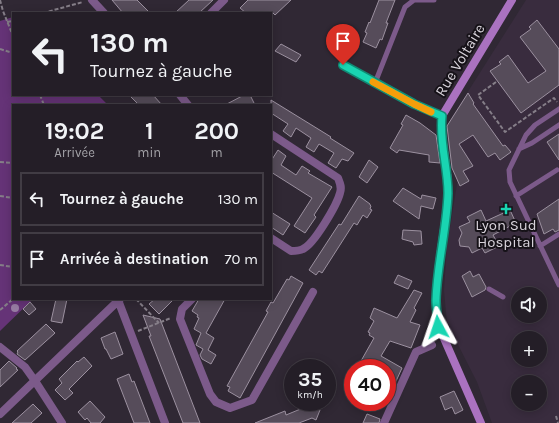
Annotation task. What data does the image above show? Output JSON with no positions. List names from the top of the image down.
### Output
{
  "streets": {
    "street": ["Rue Voltaire"]
  },
  "places": {
    "health": ["Lyon Sud Hospital"]
  },
  "page": {
    "turn": ["130 m", "Tournez à gauche"],
    "eta": [
      "19:02",
      "Arrivée",
      "1",
      "min",
      "200",
      "m"
    ],
    "list": [
      {
        "name": "Tournez à gauche",
        "value": "130 m"
      },
      {
        "name": "Arrivée à destination",
        "value": "70 m"
      }
    ],
    "map_buttons": ["+", "−"],
    "speed": "35 km/h",
    "limit": "40"
  }
}
